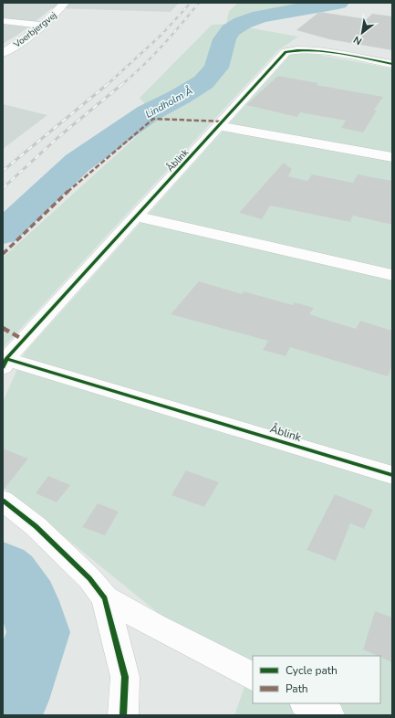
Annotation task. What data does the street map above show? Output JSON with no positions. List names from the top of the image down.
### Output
{
  "streets": {
    "street": ["Voerbjergvej", "Åblink"]
  },
  "water": ["Lindholm Å"],
  "legend": ["Cycle path", "Path"],
  "north": "bottom left"
}
